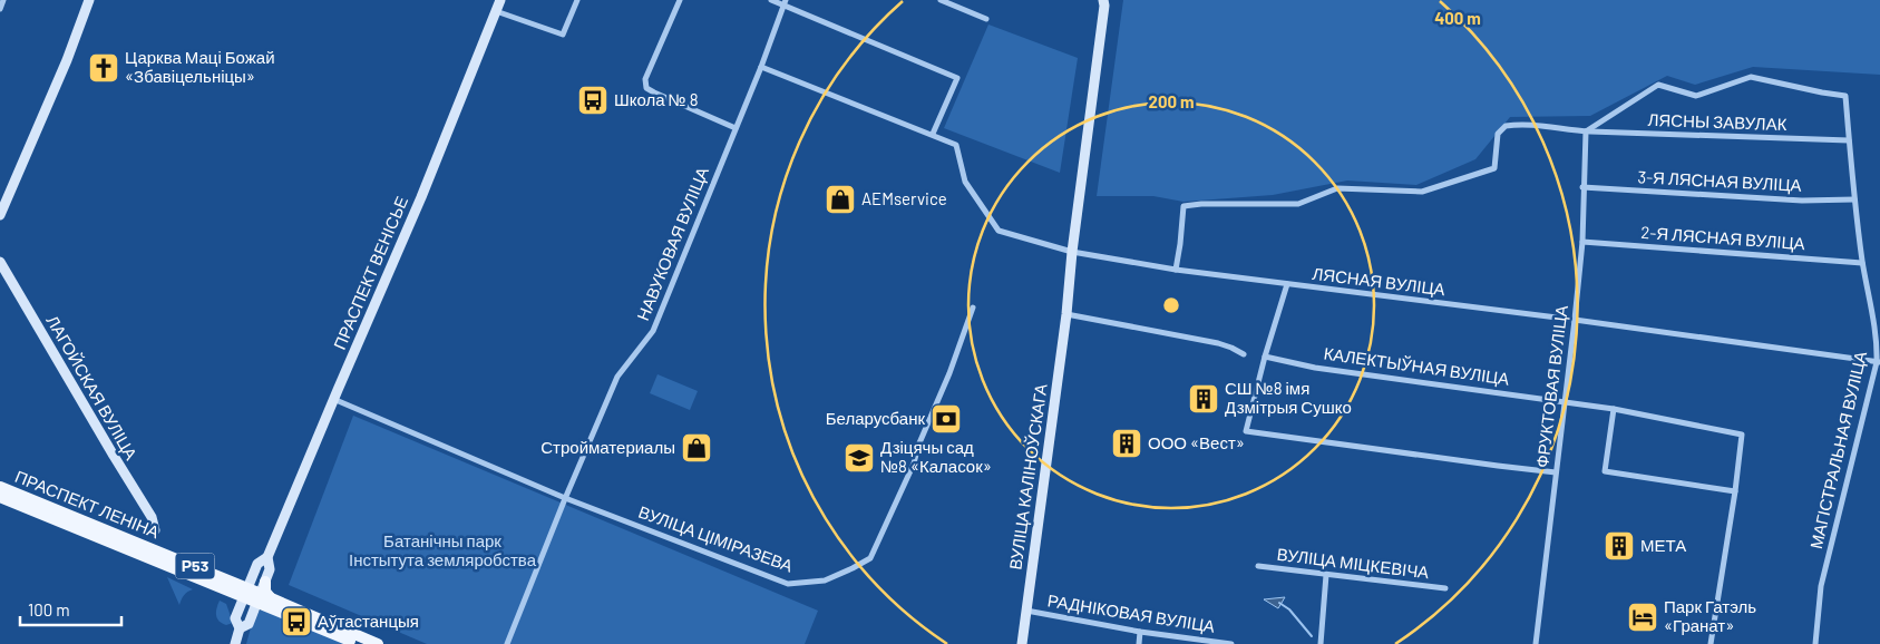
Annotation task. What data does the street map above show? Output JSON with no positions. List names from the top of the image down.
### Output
{
  "streets": {
    "main road": ["ПРАСПЕКТ ЛЕНІНА", "Р53"],
    "street": [
      "ЛЯСНЫ ЗАВУЛАК",
      "3-Я ЛЯСНАЯ ВУЛІЦА",
      "2-Я ЛЯСНАЯ ВУЛІЦА",
      "НАВУКОВАЯ ВУЛІЦА",
      "ПРАСПЕКТ ВЕНІСЬЕ",
      "ЛЯСНАЯ ВУЛІЦА",
      "КАЛЕКТЫЎНАЯ ВУЛІЦА",
      "ФРУКТОВАЯ ВУЛІЦА",
      "ЛАГОЙСКАЯ ВУЛІЦА",
      "МАГІСТРАЛЬНАЯ ВУЛІЦА",
      "ВУЛІЦА КАЛІНОЎСКАГА",
      "ВУЛІЦА ЦІМІРАЗЕВА",
      "ВУЛІЦА МІЦКЕВІЧА",
      "РАДНІКОВАЯ ВУЛІЦА"
    ]
  },
  "crossings": [
    ["ЛЯСНЫ ЗАВУЛАК", "ЛЯСНАЯ ВУЛІЦА"],
    ["ЛЯСНЫ ЗАВУЛАК", "ФРУКТОВАЯ ВУЛІЦА"],
    ["ЛЯСНЫ ЗАВУЛАК", "МАГІСТРАЛЬНАЯ ВУЛІЦА"],
    ["3-Я ЛЯСНАЯ ВУЛІЦА", "ФРУКТОВАЯ ВУЛІЦА"],
    ["3-Я ЛЯСНАЯ ВУЛІЦА", "МАГІСТРАЛЬНАЯ ВУЛІЦА"],
    ["2-Я ЛЯСНАЯ ВУЛІЦА", "ФРУКТОВАЯ ВУЛІЦА"],
    ["2-Я ЛЯСНАЯ ВУЛІЦА", "МАГІСТРАЛЬНАЯ ВУЛІЦА"],
    ["НАВУКОВАЯ ВУЛІЦА", "ВУЛІЦА ЦІМІРАЗЕВА"],
    ["ПРАСПЕКТ ВЕНІСЬЕ", "ПРАСПЕКТ ЛЕНІНА"],
    ["ПРАСПЕКТ ВЕНІСЬЕ", "ВУЛІЦА ЦІМІРАЗЕВА"],
    ["ЛЯСНАЯ ВУЛІЦА", "ФРУКТОВАЯ ВУЛІЦА"],
    ["ЛЯСНАЯ ВУЛІЦА", "МАГІСТРАЛЬНАЯ ВУЛІЦА"],
    ["ЛЯСНАЯ ВУЛІЦА", "ВУЛІЦА КАЛІНОЎСКАГА"],
    ["КАЛЕКТЫЎНАЯ ВУЛІЦА", "ФРУКТОВАЯ ВУЛІЦА"],
    ["ФРУКТОВАЯ ВУЛІЦА", "МАГІСТРАЛЬНАЯ ВУЛІЦА"],
    ["ВУЛІЦА КАЛІНОЎСКАГА", "РАДНІКОВАЯ ВУЛІЦА"]
  ],
  "parks": ["Батанічны парк Інстытута земляробства"],
  "places": {
    "church": ["Царква Маці Божай «Збавіцельніцы»"],
    "bus stop": ["Школа № 8", "Аўтастанцыя"],
    "shop": ["AEMservice", "Стройматериалы"],
    "building": ["СШ №8 імя Дзмітрыя Сушко", "ООО «Вест»", "МЕТА"],
    "bank": ["Беларусбанк"],
    "school or university": ["Дзіцячы сад №8 «Каласок»"],
    "hotel": ["Парк Гатэль «Гранат»"]
  },
  "scale_bar": "100 m",
  "rings": ["400 m", "200 m"]
}
